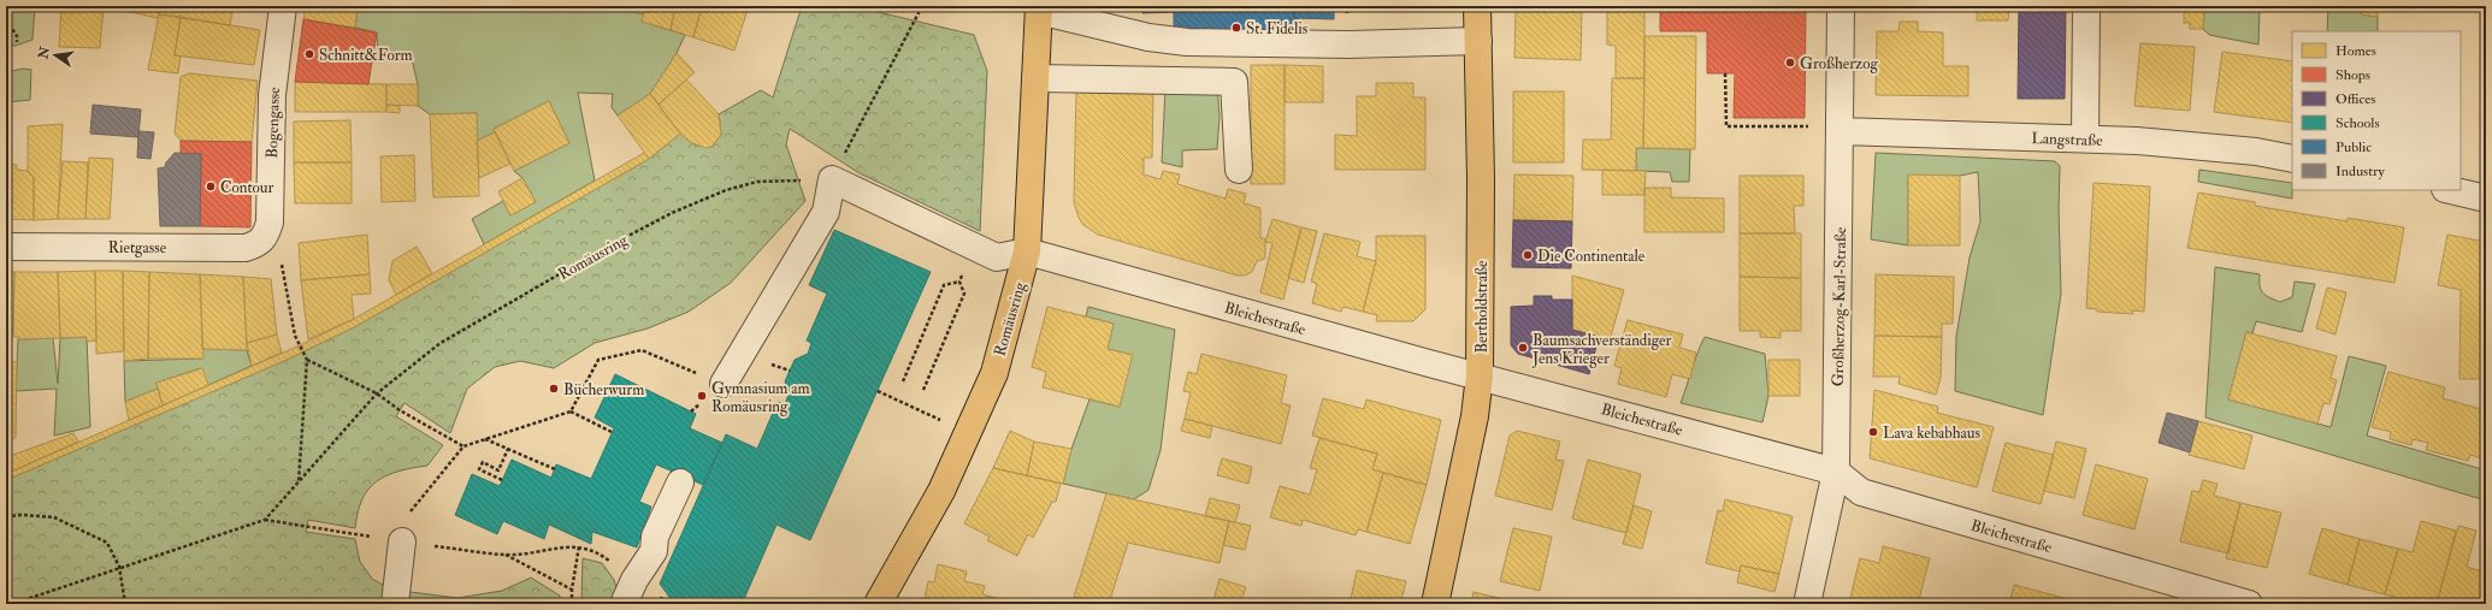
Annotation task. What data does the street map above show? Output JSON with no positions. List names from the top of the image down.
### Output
{
  "streets": {
    "main road": ["Romäusring", "Bertholdstraße"],
    "street": [
      "Bogengasse",
      "Langstraße",
      "Rietgasse",
      "Großherzog-Karl-Straße",
      "Bleichestraße"
    ]
  },
  "crossings": [
    ["Bogengasse", "Rietgasse"],
    ["Langstraße", "Großherzog-Karl-Straße"],
    ["Romäusring", "Bleichestraße"],
    ["Bertholdstraße", "Bleichestraße"],
    ["Großherzog-Karl-Straße", "Bleichestraße"]
  ],
  "places": [
    "St. Fidelis",
    "Schnitt&Form",
    "Großherzog",
    "Contour",
    "Die Continentale",
    "Baumsachverständiger Jens Krieger",
    "Bücherwurm",
    "Gymnasium am Romäusring",
    "Lava kebabhaus"
  ],
  "legend": [
    "Homes",
    "Shops",
    "Offices",
    "Schools",
    "Public",
    "Industry"
  ],
  "north": "left"
}
